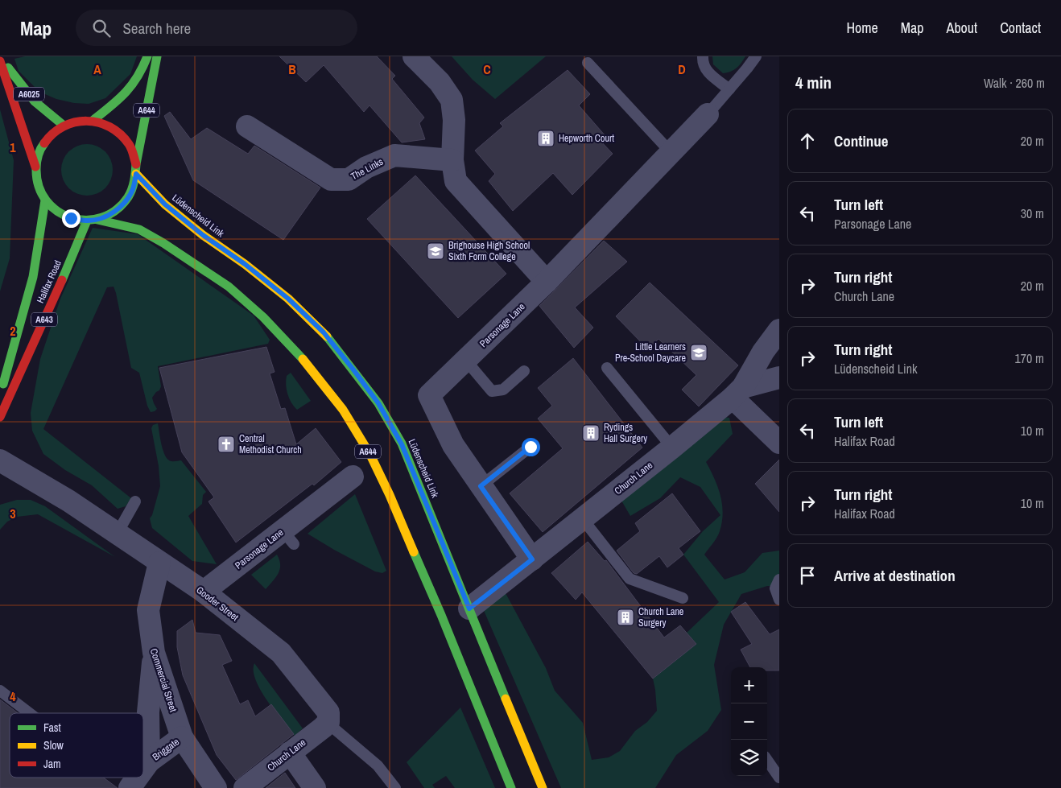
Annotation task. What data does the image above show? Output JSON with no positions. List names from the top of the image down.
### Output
{
  "streets": {
    "main road": [
      "A6025",
      "A644",
      "Lüdenscheid Link",
      "Halifax Road",
      "A643"
    ],
    "street": [
      "The Links",
      "Parsonage Lane",
      "Church Lane",
      "Gooder Street",
      "Commercial Street",
      "Briggate"
    ]
  },
  "crossings": [
    ["A6025", "A644"],
    ["A6025", "Lüdenscheid Link"],
    ["A6025", "Halifax Road"],
    ["A644", "Lüdenscheid Link"],
    ["A644", "Halifax Road"],
    ["Lüdenscheid Link", "Halifax Road"],
    ["Lüdenscheid Link", "Church Lane"],
    ["Parsonage Lane", "Church Lane"],
    ["Parsonage Lane", "Gooder Street"],
    ["Church Lane", "Gooder Street"],
    ["Gooder Street", "Commercial Street"],
    ["Commercial Street", "Briggate"]
  ],
  "places": {
    "building": ["Hepworth Court", "Rydings Hall Surgery", "Church Lane Surgery"],
    "school or university": ["Brighouse High School Sixth Form College", "Little Learners Pre-School Daycare"],
    "church": ["Central Methodist Church"]
  },
  "legend": ["Fast", "Slow", "Jam"],
  "page": {
    "header": "Map",
    "search": "Search here",
    "nav": [
      "Home",
      "Map",
      "About",
      "Contact"
    ],
    "heading": ["4 min", "Walk · 260 m"],
    "list": [
      ["Continue", "20 m"],
      ["Turn left", "Parsonage Lane", "30 m"],
      ["Turn right", "Church Lane", "20 m"],
      ["Turn right", "Lüdenscheid Link", "170 m"],
      ["Turn left", "Halifax Road", "10 m"],
      ["Turn right", "Halifax Road", "10 m"],
      "Arrive at destination"
    ],
    "map_buttons": ["+", "−"]
  },
  "grid": {
    "columns": [
      "A",
      "B",
      "C",
      "D"
    ],
    "rows": [
      "1",
      "2",
      "3",
      "4"
    ]
  }
}
